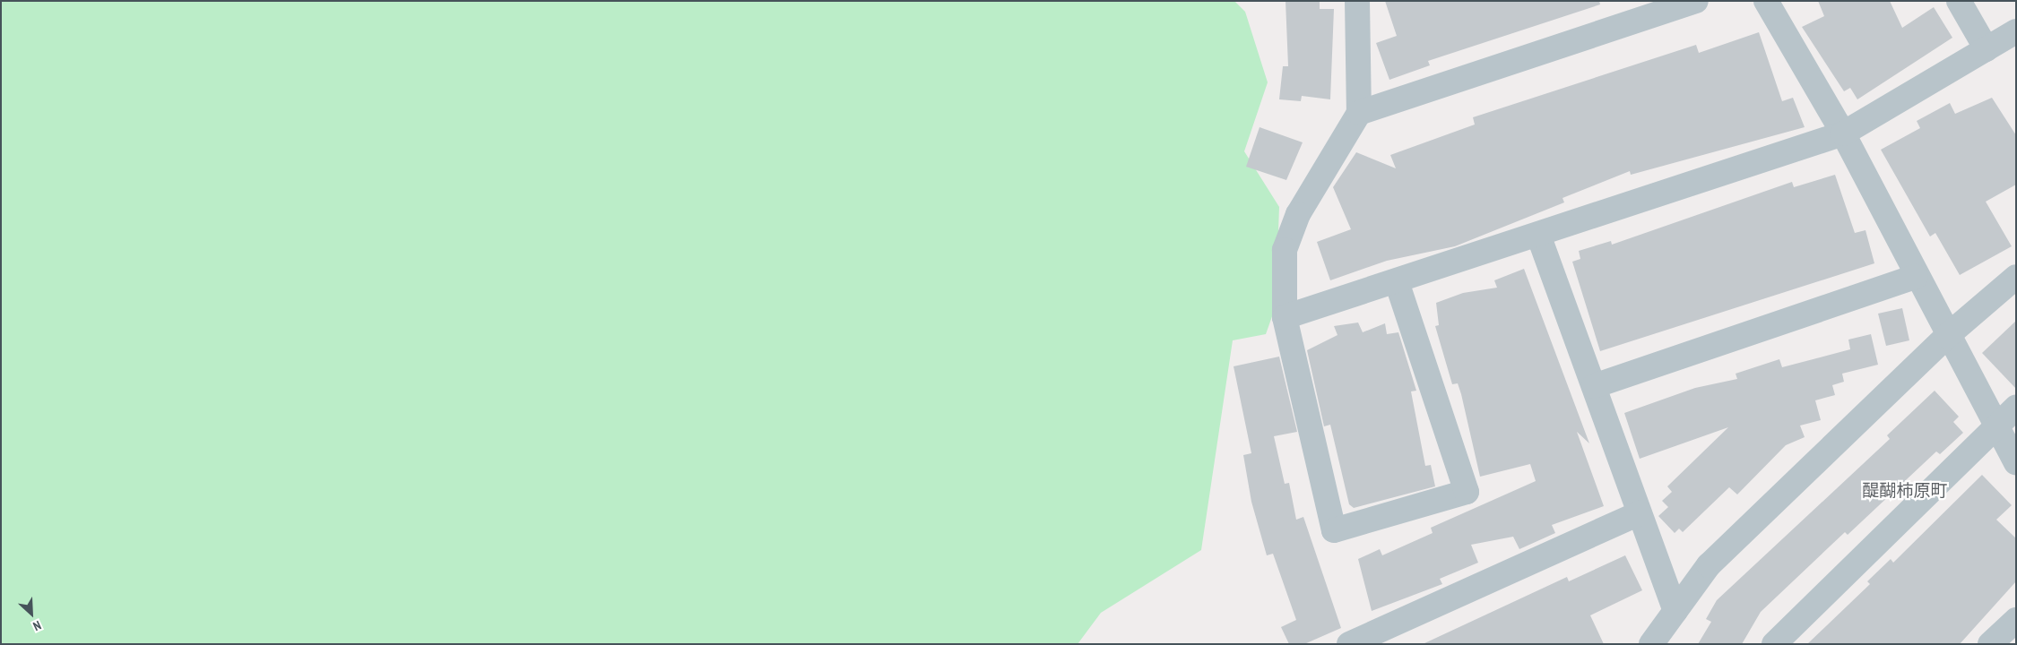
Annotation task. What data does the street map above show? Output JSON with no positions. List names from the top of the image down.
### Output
{
  "districts": ["醍醐柿原町"],
  "north": "bottom right"
}
